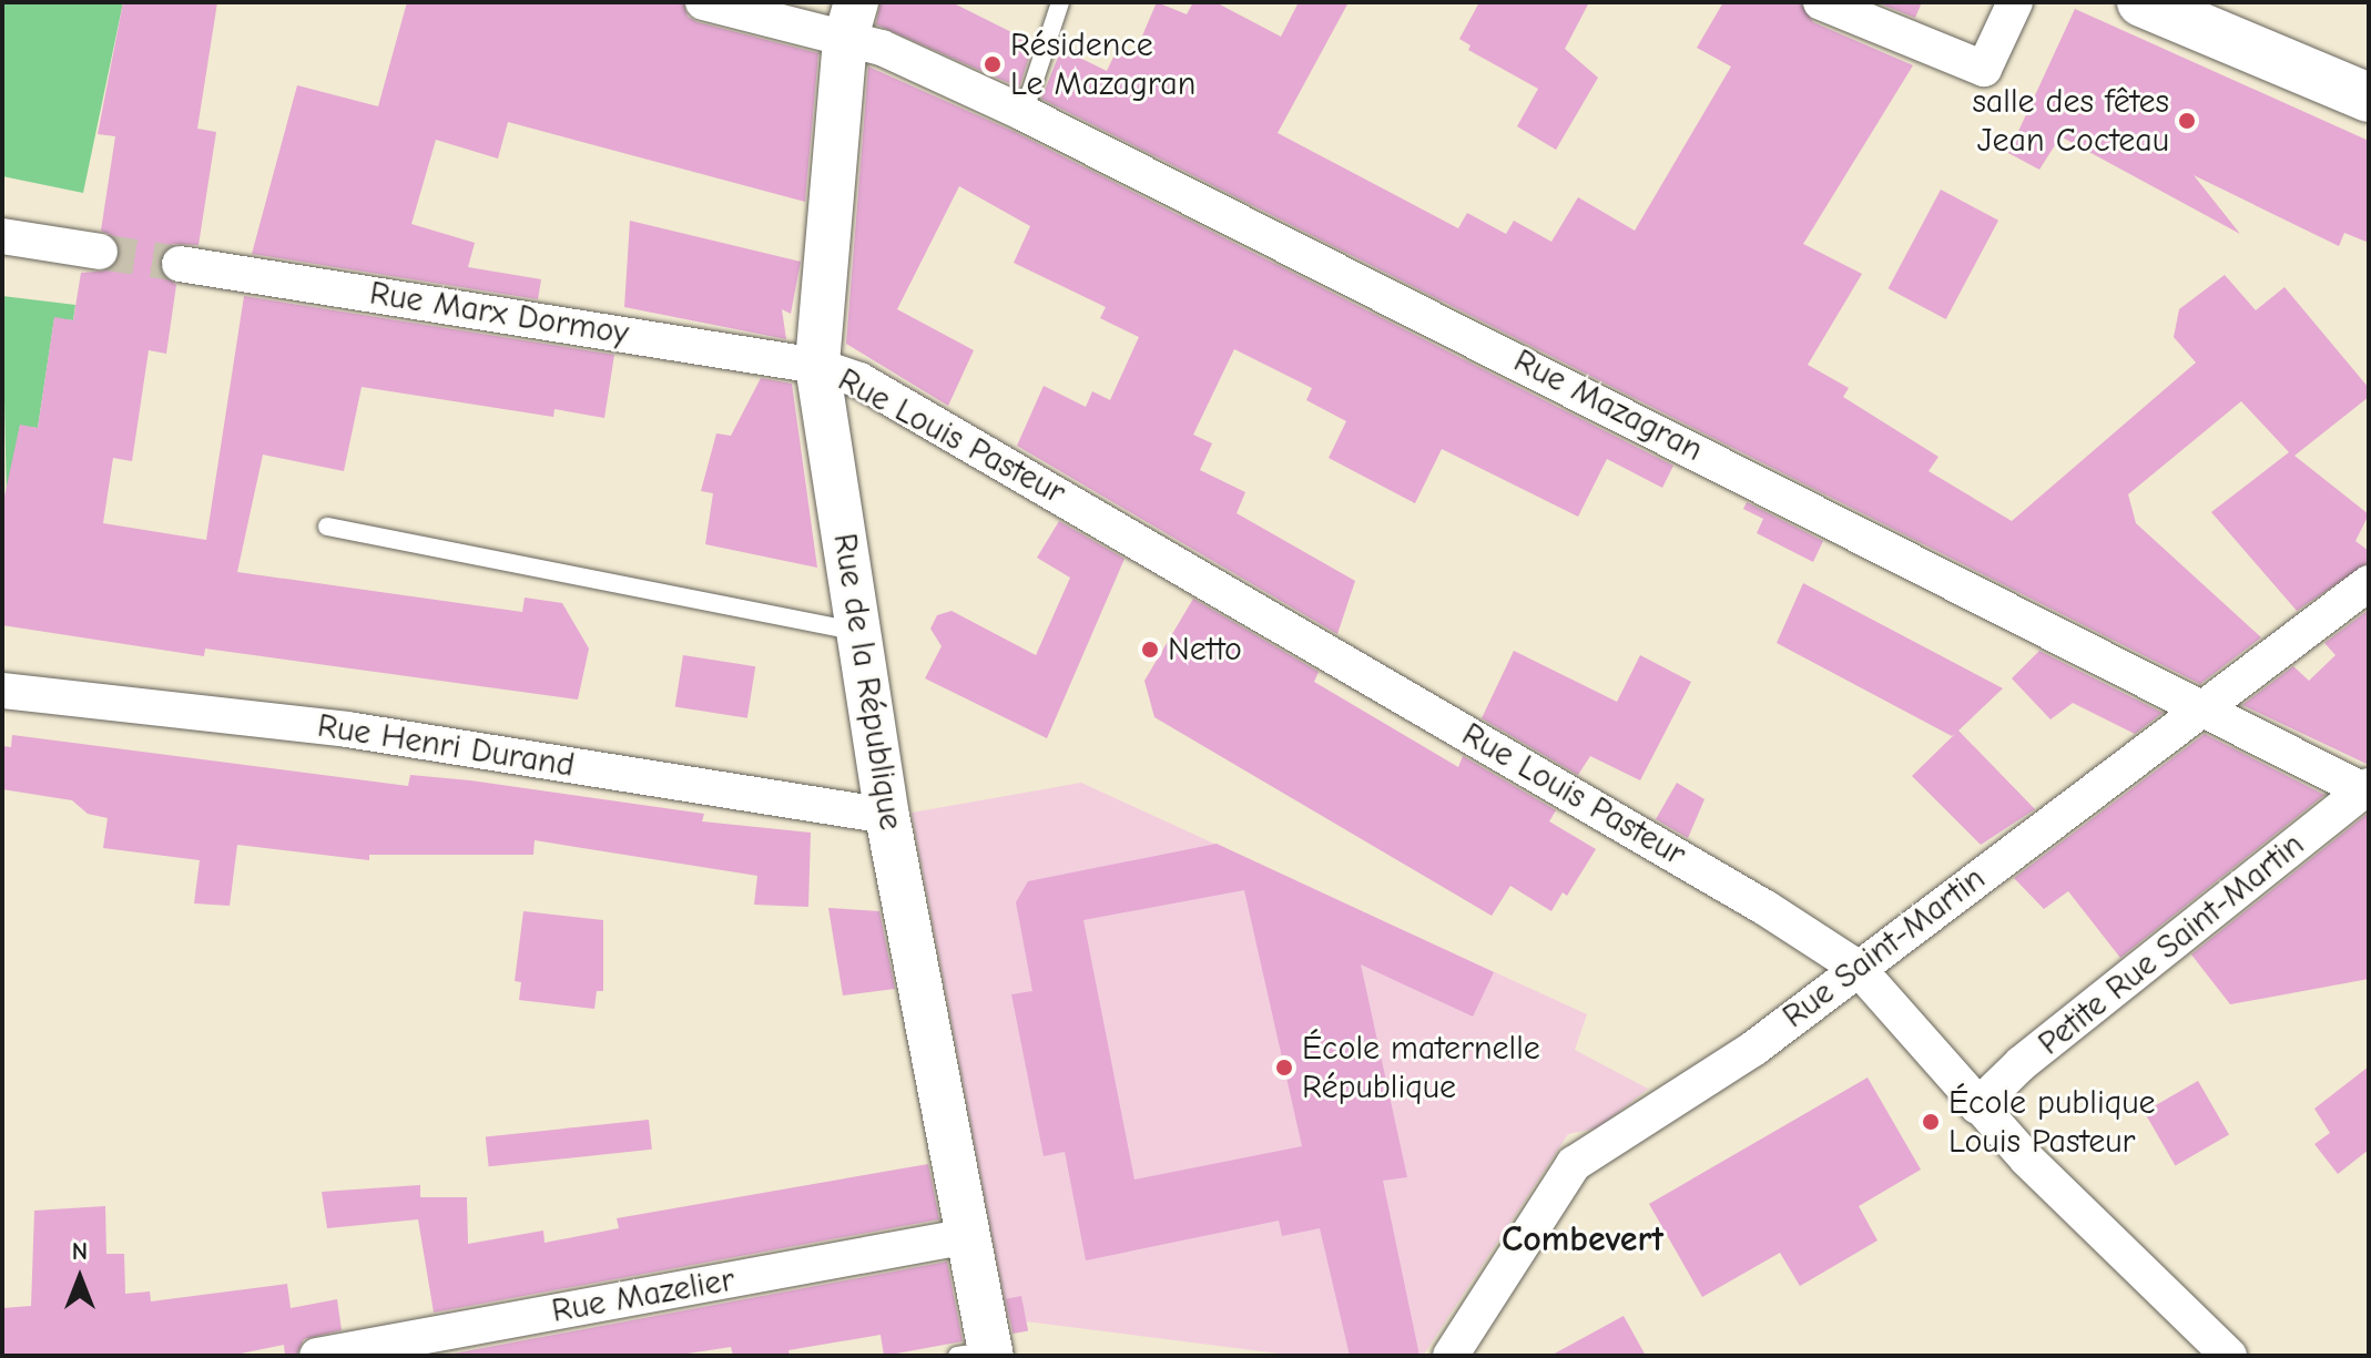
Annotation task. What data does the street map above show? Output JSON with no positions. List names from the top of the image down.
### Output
{
  "streets": {
    "street": [
      "Rue Marx Dormoy",
      "Rue Mazagran",
      "Rue Louis Pasteur",
      "Rue de la République",
      "Rue Henri Durand",
      "Petite Rue Saint-Martin",
      "Rue Saint-Martin",
      "Rue Mazelier"
    ]
  },
  "crossings": [
    ["Rue Marx Dormoy", "Rue Louis Pasteur"],
    ["Rue Marx Dormoy", "Rue de la République"],
    ["Rue Mazagran", "Rue de la République"],
    ["Rue Mazagran", "Petite Rue Saint-Martin"],
    ["Rue Mazagran", "Rue Saint-Martin"],
    ["Rue Louis Pasteur", "Rue de la République"],
    ["Rue Louis Pasteur", "Petite Rue Saint-Martin"],
    ["Rue Louis Pasteur", "Rue Saint-Martin"],
    ["Rue de la République", "Rue Henri Durand"],
    ["Rue de la République", "Rue Mazelier"]
  ],
  "districts": ["Combevert"],
  "places": [
    "Résidence Le Mazagran",
    "salle des fêtes Jean Cocteau",
    "Netto",
    "École maternelle République",
    "École publique Louis Pasteur"
  ],
  "north": "top"
}
